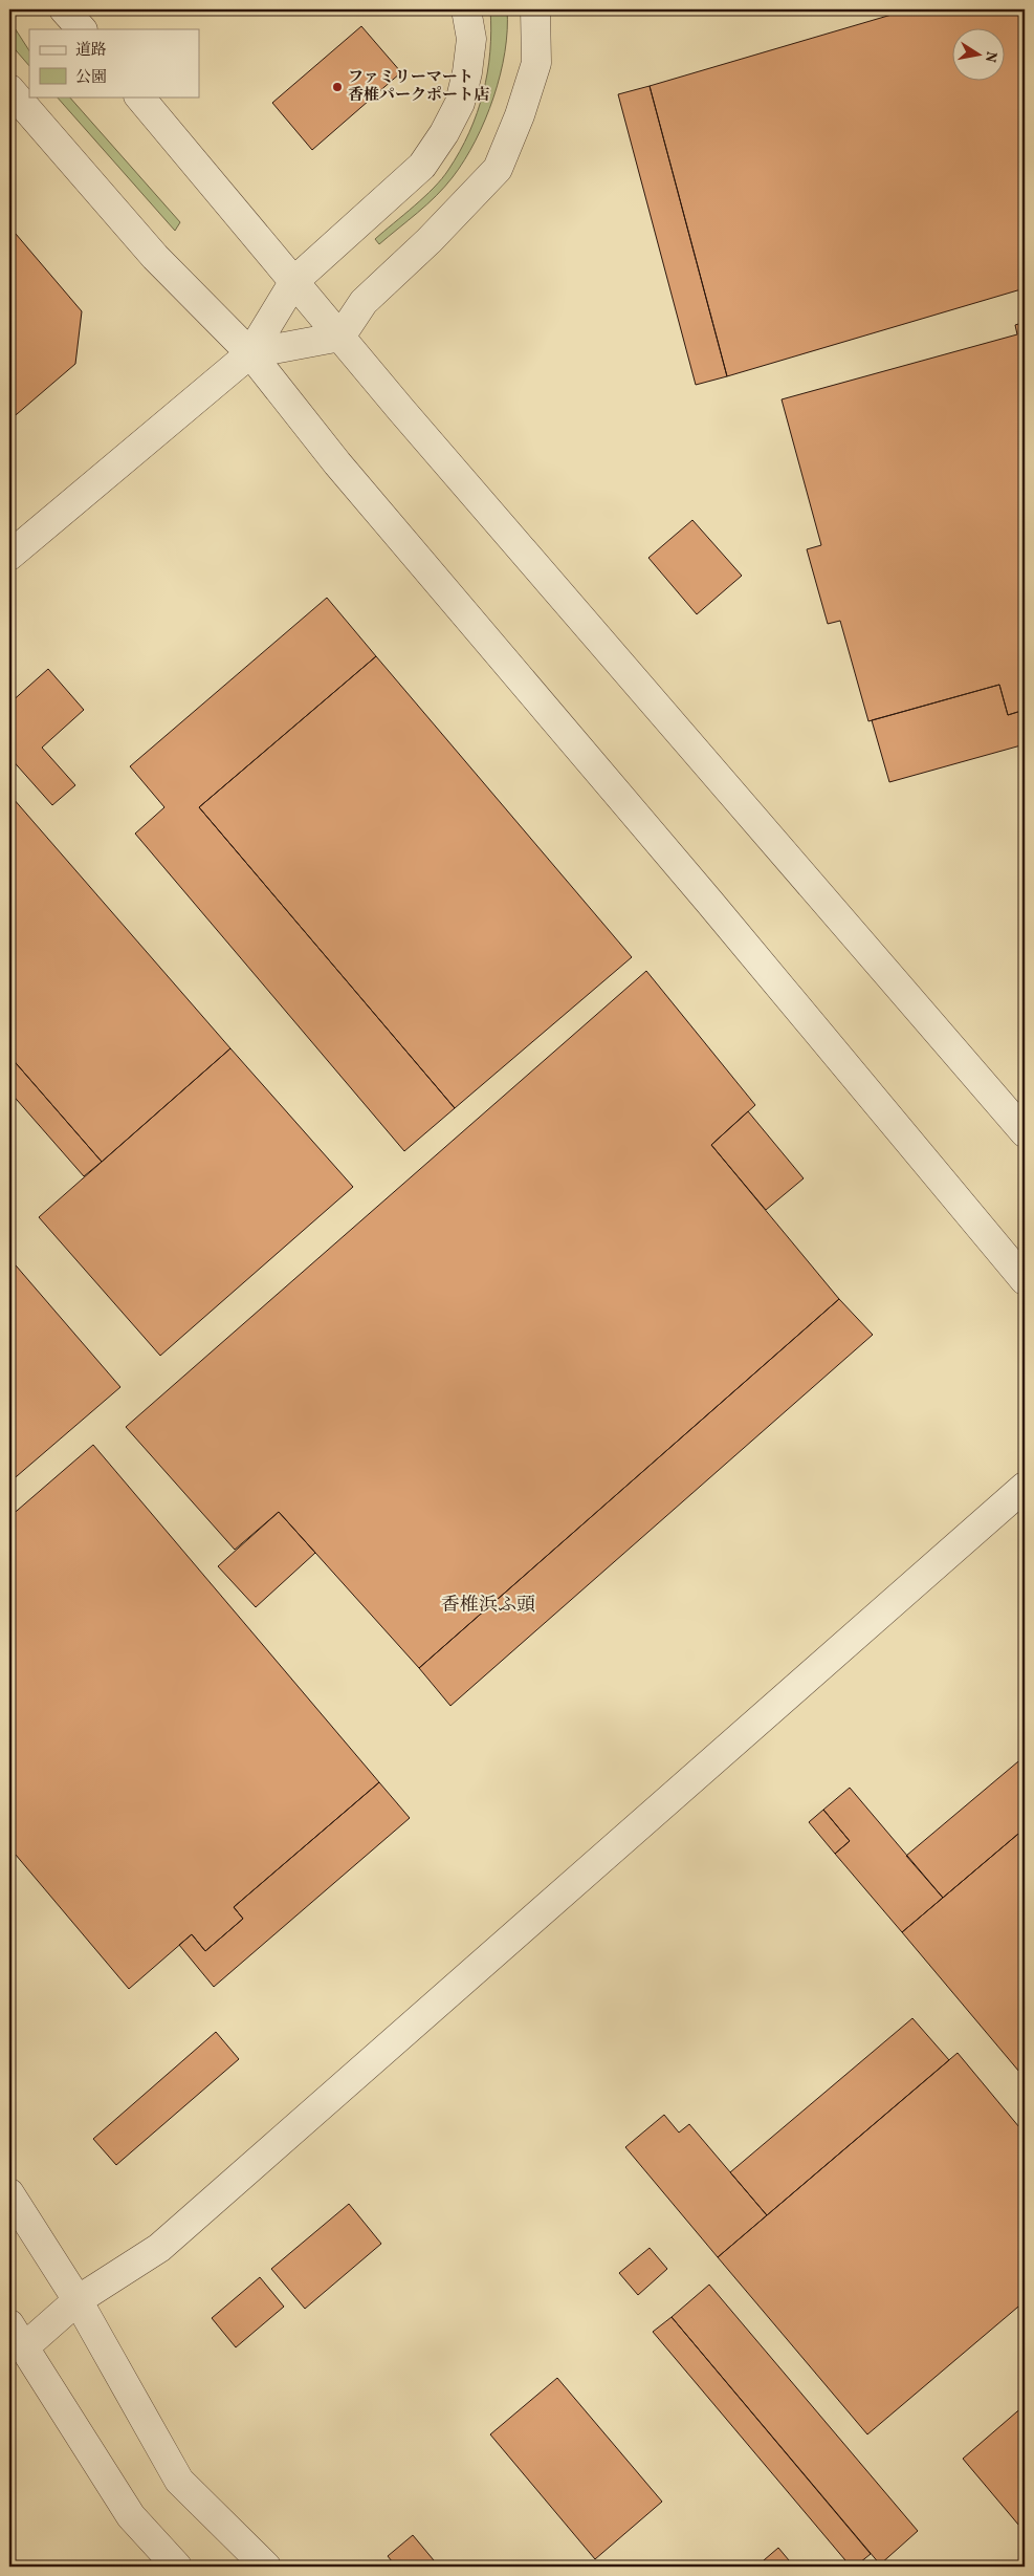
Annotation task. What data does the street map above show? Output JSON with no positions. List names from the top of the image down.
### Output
{
  "districts": ["香椎浜ふ頭"],
  "places": ["ファミリーマート 香椎パークポート店"],
  "legend": ["道路", "公園"],
  "north": "right"
}
